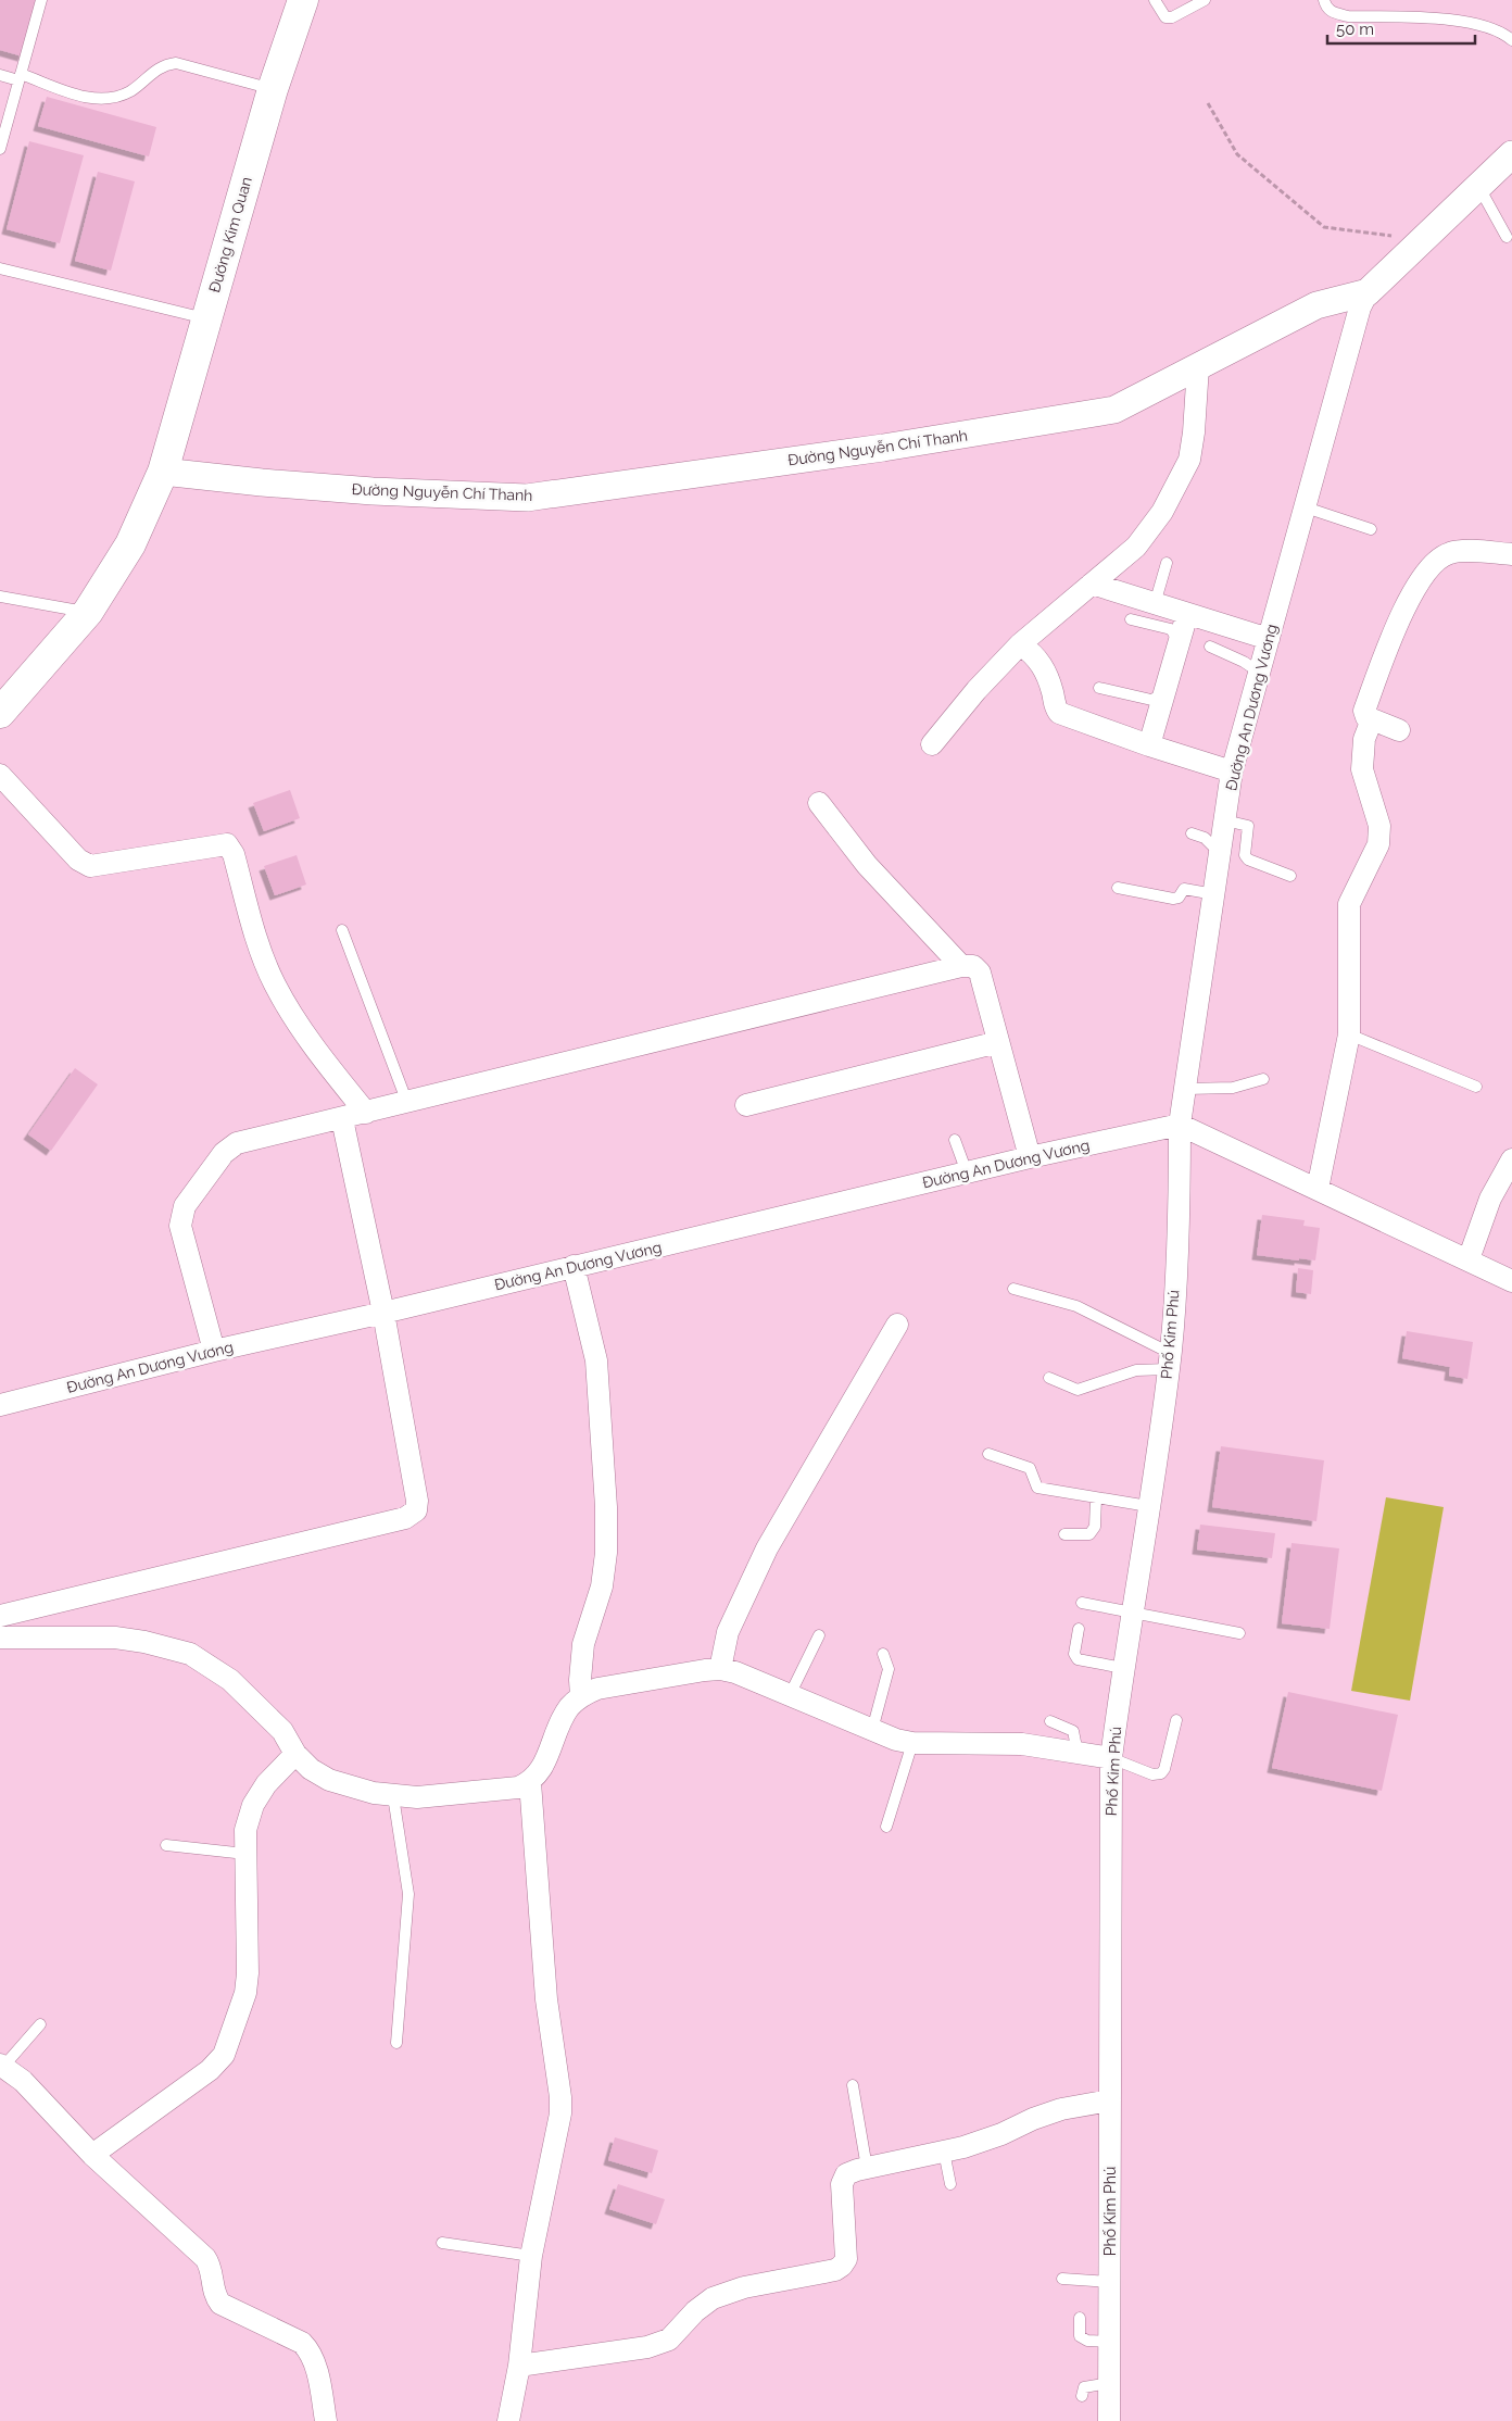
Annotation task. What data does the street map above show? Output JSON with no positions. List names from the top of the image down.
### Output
{
  "streets": {
    "main road": ["Đường Kim Quan"],
    "street": ["Đường Nguyễn Chí Thanh", "Đường An Dương Vương", "Phố Kim Phú"]
  },
  "crossings": [
    ["Đường Kim Quan", "Đường Nguyễn Chí Thanh"],
    ["Đường Nguyễn Chí Thanh", "Đường An Dương Vương"],
    ["Đường An Dương Vương", "Phố Kim Phú"]
  ],
  "scale_bar": "50 m"
}
